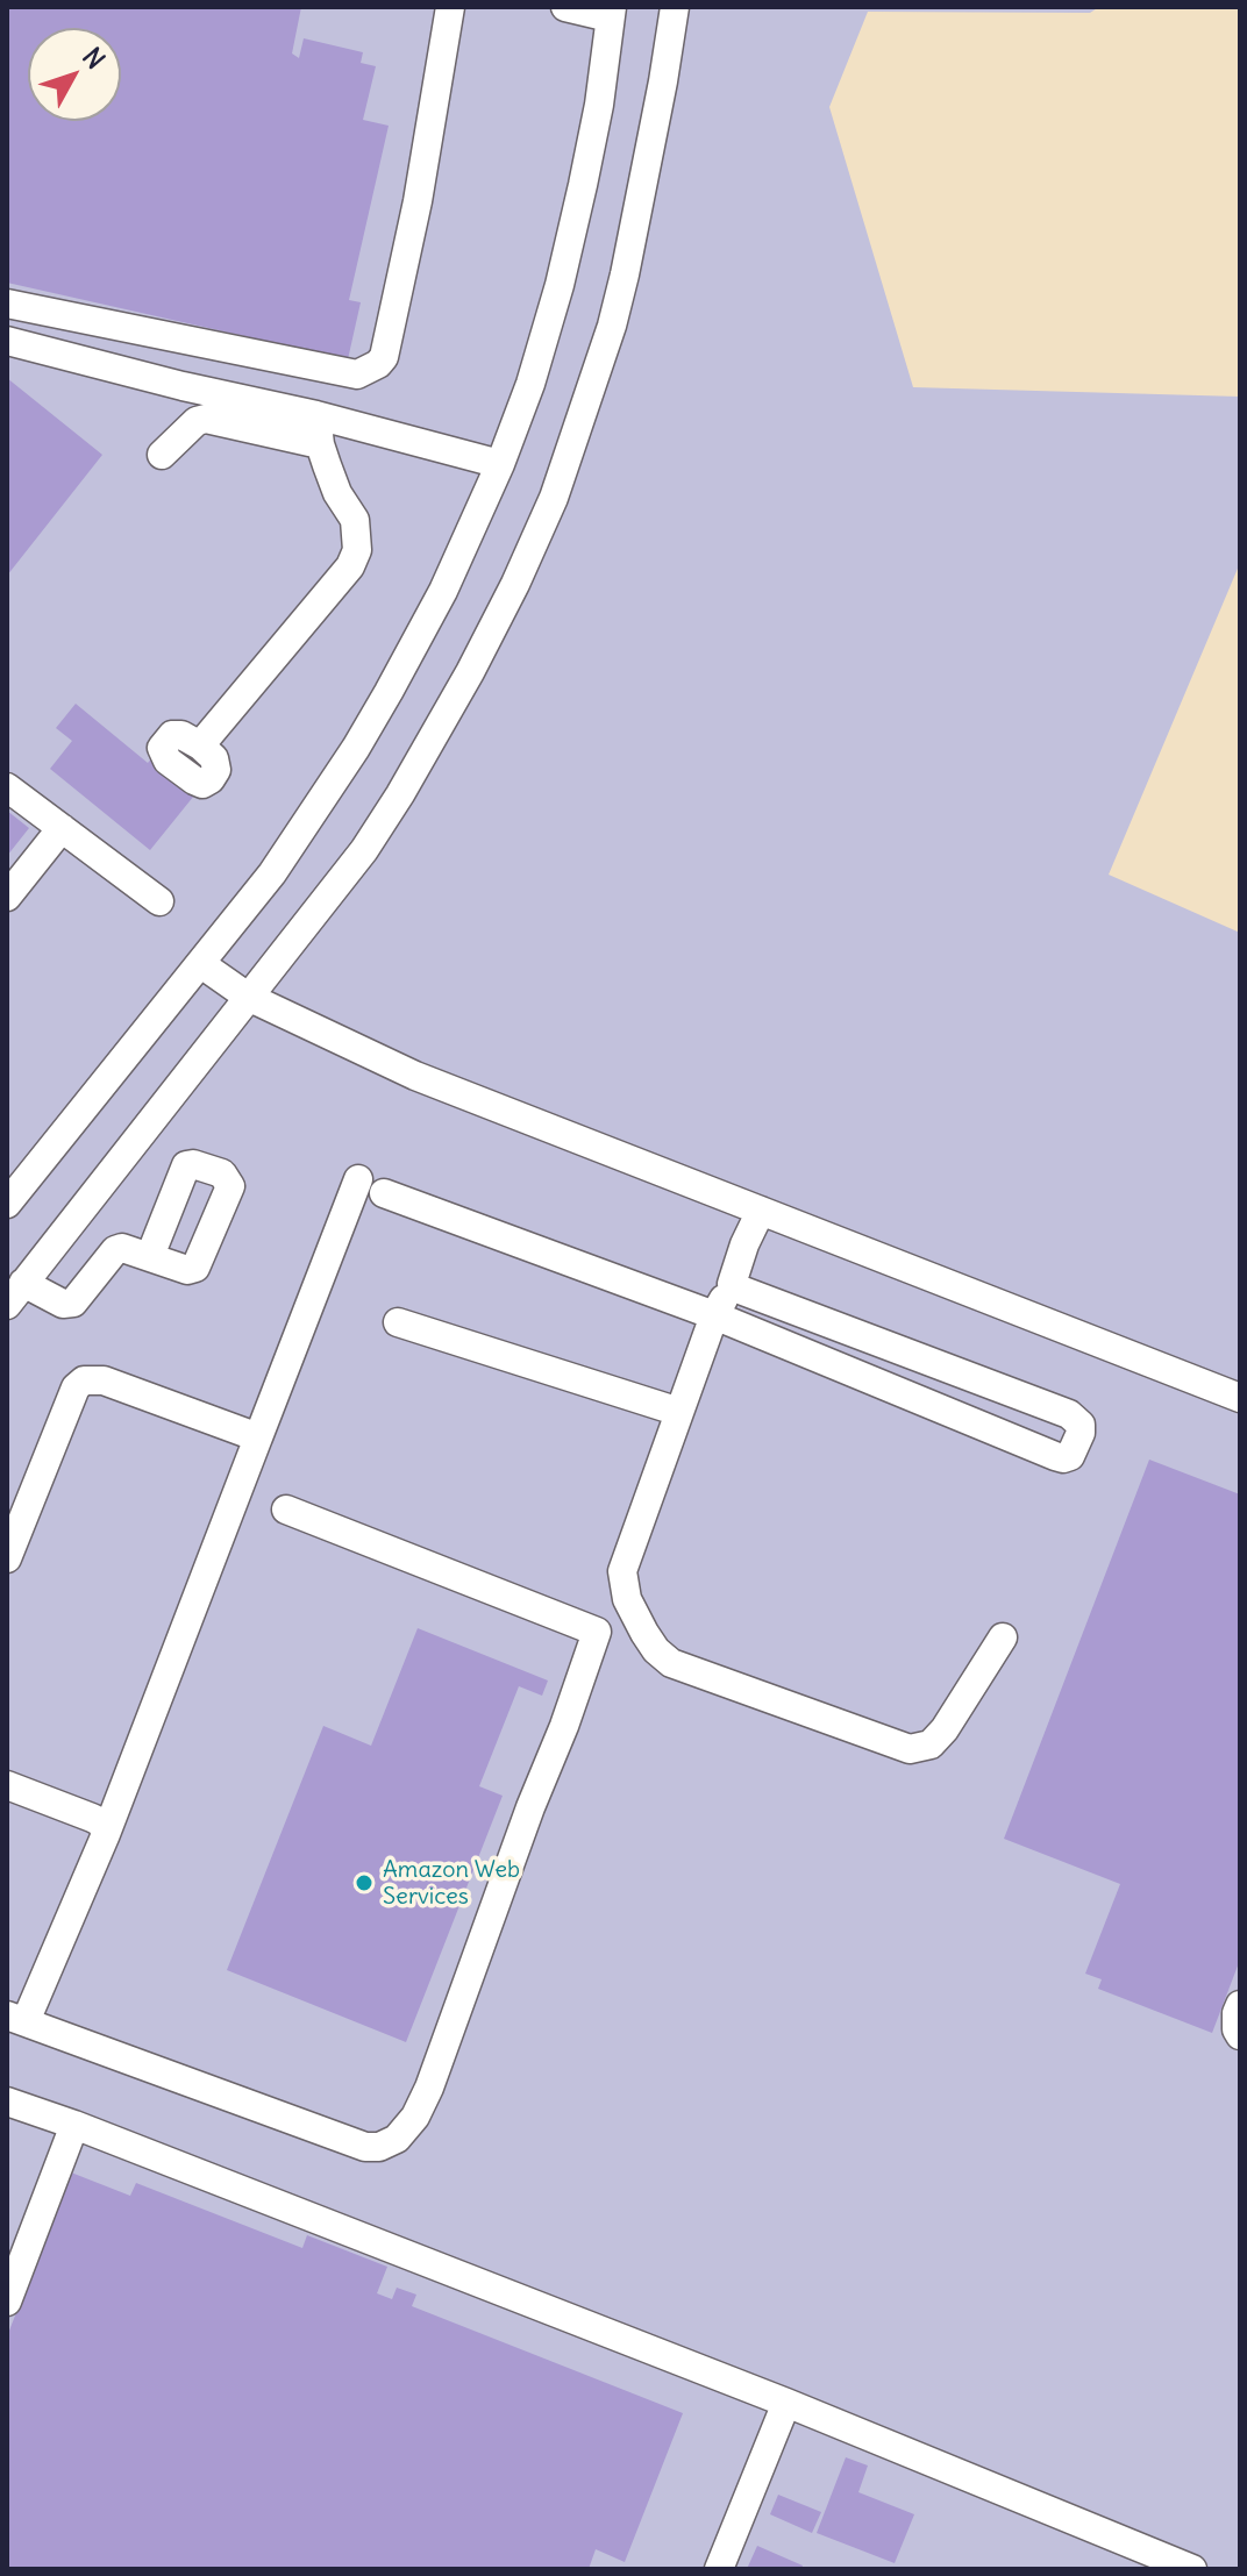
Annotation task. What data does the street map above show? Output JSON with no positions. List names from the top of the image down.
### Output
{
  "places": ["Amazon Web Services"],
  "north": "top right"
}
